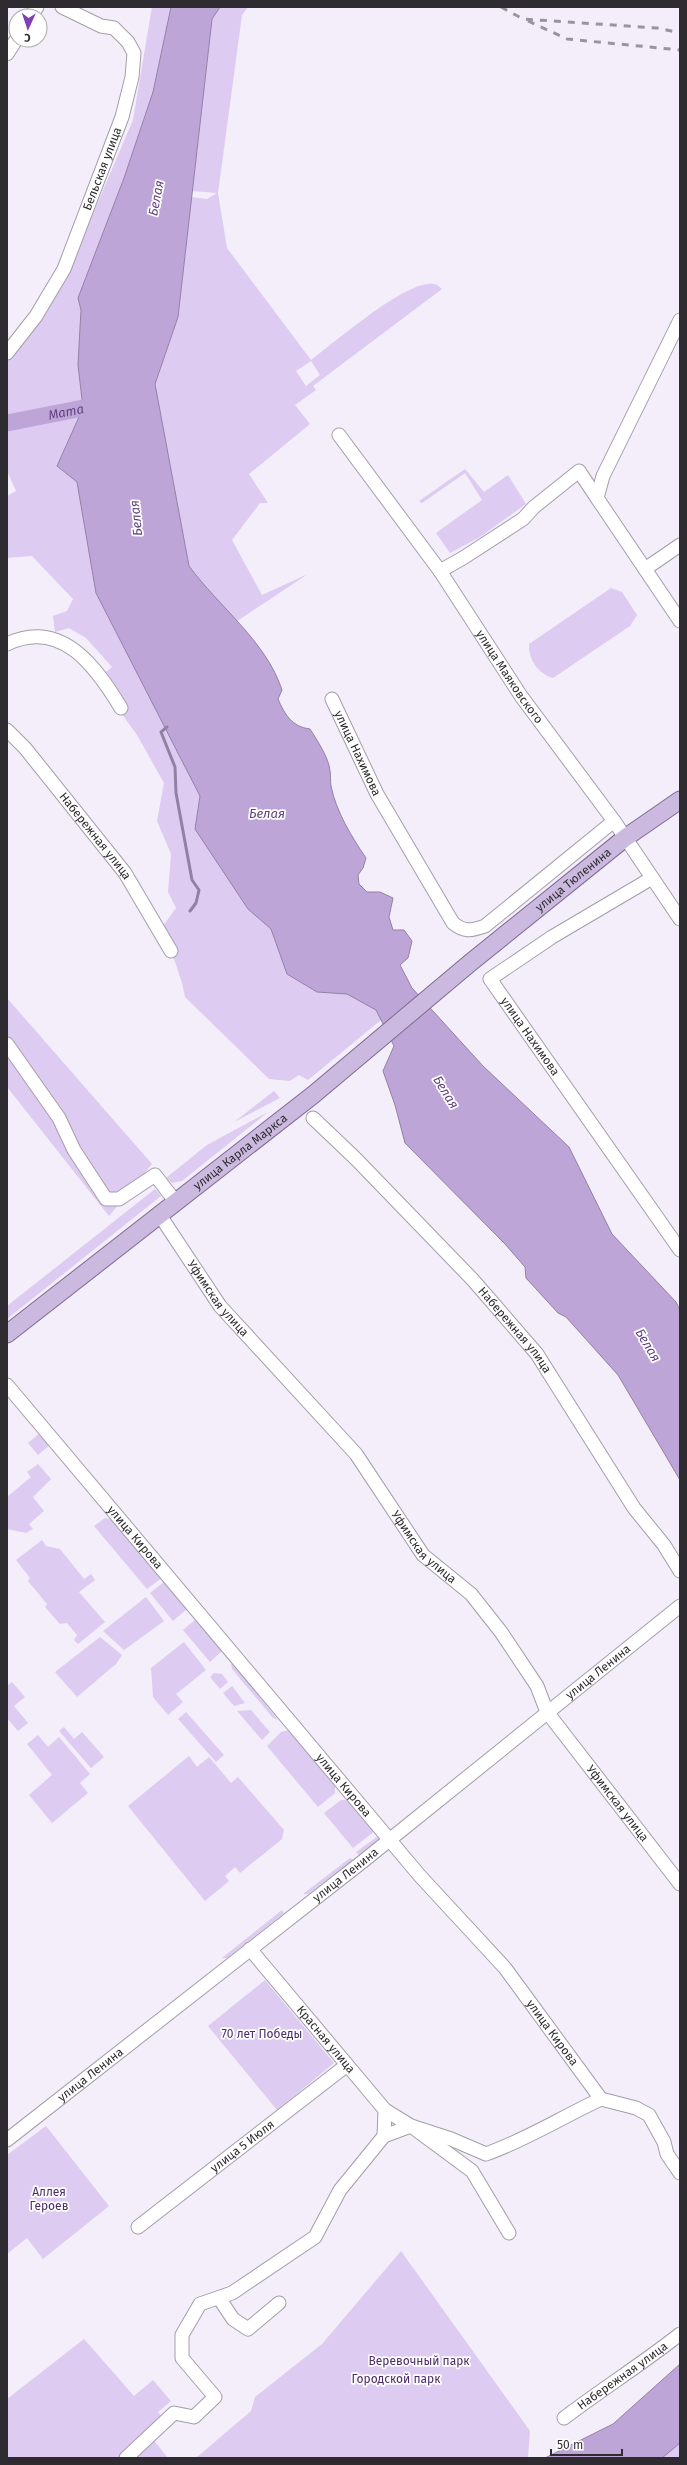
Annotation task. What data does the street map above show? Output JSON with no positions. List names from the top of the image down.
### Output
{
  "streets": {
    "main road": ["улица Тюленина", "улица Карла Маркса"],
    "street": [
      "Бельская улица",
      "улица Маяковского",
      "улица Нахимова",
      "Набережная улица",
      "Уфимская улица",
      "улица Кирова",
      "улица Ленина",
      "Красная улица",
      "улица 5 Июля"
    ]
  },
  "crossings": [
    ["улица Маяковского", "улица Нахимова"],
    ["улица Маяковского", "улица Тюленина"],
    ["улица Тюленина", "улица Карла Маркса"],
    ["улица Карла Маркса", "Уфимская улица"],
    ["Уфимская улица", "улица Ленина"],
    ["улица Кирова", "улица Ленина"],
    ["улица Ленина", "Красная улица"],
    ["Красная улица", "улица 5 Июля"]
  ],
  "water": ["Белая", "Мата"],
  "parks": [
    "70 лет Победы",
    "Аллея Героев",
    "Веревочный парк",
    "Городской парк"
  ],
  "scale_bar": "50 m",
  "north": "bottom"
}
